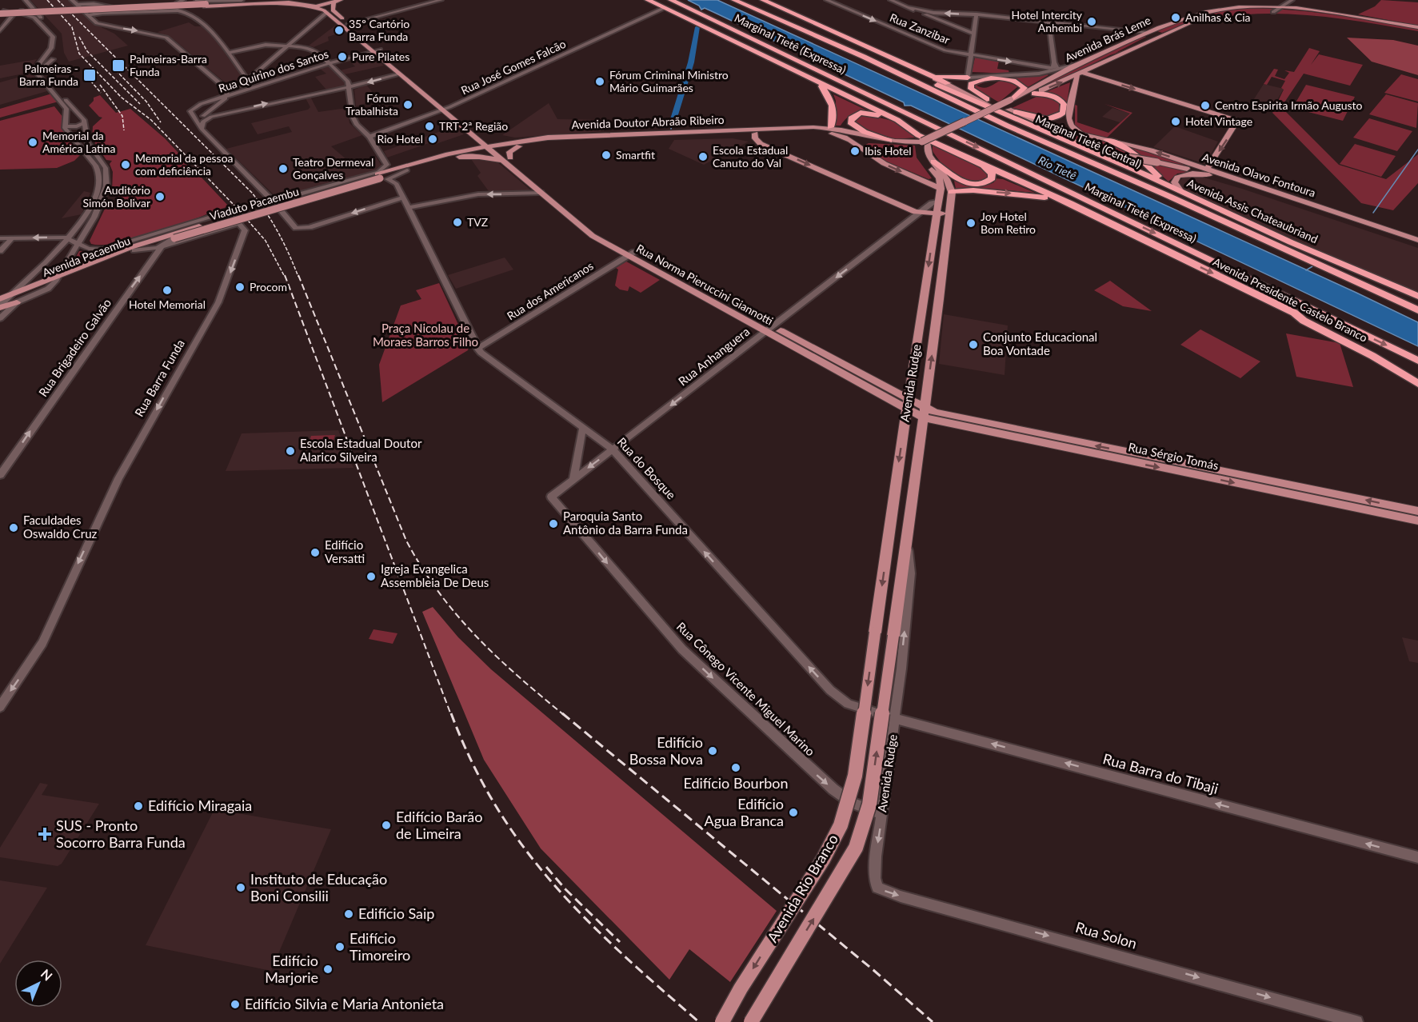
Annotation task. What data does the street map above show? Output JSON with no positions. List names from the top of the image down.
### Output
{
  "streets": {
    "highway": [
      "Marginal Tietê (Expressa)",
      "Marginal Tietê (Central)",
      "Avenida Assis Chateaubriand",
      "Avenida Presidente Castelo Branco"
    ],
    "main road": [
      "Avenida Brás Leme",
      "Avenida Doutor Abraão Ribeiro",
      "Avenida Olavo Fontoura",
      "Viaduto Pacaembu",
      "Avenida Pacaembu",
      "Rua Norma Pieruccini Giannotti",
      "Avenida Rudge",
      "Rua Sérgio Tomás",
      "Avenida Rio Branco"
    ],
    "street": [
      "Rua Zanzibar",
      "Rua José Gomes Falcão",
      "Rua Quirino dos Santos",
      "Rua dos Americanos",
      "Rua Brigadeiro Galvão",
      "Rua Anhanguera",
      "Rua Barra Funda",
      "Rua do Bosque",
      "Rua Cônego Vicente Miguel Marino",
      "Rua Barra do Tibaji",
      "Rua Solon"
    ]
  },
  "crossings": [
    ["Rua Zanzibar", "Avenida Brás Leme"],
    ["Avenida Brás Leme", "Avenida Doutor Abraão Ribeiro"],
    ["Avenida Brás Leme", "Avenida Olavo Fontoura"],
    ["Avenida Doutor Abraão Ribeiro", "Avenida Olavo Fontoura"],
    ["Avenida Doutor Abraão Ribeiro", "Viaduto Pacaembu"],
    ["Avenida Doutor Abraão Ribeiro", "Rua Norma Pieruccini Giannotti"],
    ["Marginal Tietê (Central)", "Avenida Olavo Fontoura"],
    ["Marginal Tietê (Central)", "Avenida Assis Chateaubriand"],
    ["Avenida Olavo Fontoura", "Avenida Assis Chateaubriand"],
    ["Viaduto Pacaembu", "Avenida Pacaembu"],
    ["Viaduto Pacaembu", "Rua Brigadeiro Galvão"],
    ["Avenida Pacaembu", "Rua Brigadeiro Galvão"],
    ["Avenida Pacaembu", "Rua Barra Funda"],
    ["Rua Norma Pieruccini Giannotti", "Rua dos Americanos"],
    ["Rua Norma Pieruccini Giannotti", "Rua Anhanguera"],
    ["Rua Norma Pieruccini Giannotti", "Avenida Rudge"],
    ["Rua Norma Pieruccini Giannotti", "Rua Sérgio Tomás"],
    ["Rua dos Americanos", "Rua do Bosque"],
    ["Rua Anhanguera", "Avenida Rudge"],
    ["Rua Anhanguera", "Rua do Bosque"],
    ["Rua Anhanguera", "Rua Cônego Vicente Miguel Marino"],
    ["Avenida Rudge", "Rua Sérgio Tomás"],
    ["Avenida Rudge", "Rua do Bosque"],
    ["Avenida Rudge", "Rua Cônego Vicente Miguel Marino"],
    ["Avenida Rudge", "Rua Barra do Tibaji"],
    ["Avenida Rudge", "Avenida Rio Branco"],
    ["Avenida Rudge", "Rua Solon"],
    ["Rua do Bosque", "Rua Barra do Tibaji"]
  ],
  "one_way": [
    "Rua Brigadeiro Galvão",
    "Rua Anhanguera",
    "Rua Barra Funda",
    "Rua do Bosque",
    "Rua Cônego Vicente Miguel Marino",
    "Rua Barra do Tibaji",
    "Rua Solon"
  ],
  "water": ["Rio Tietê"],
  "parks": ["Praça Nicolau de Moraes Barros Filho"],
  "places": {
    "other": [
      "Anilhas & Cia",
      "Hotel Intercity Anhembi",
      "35º Cartório Barra Funda",
      "Pure Pilates",
      "Fórum Criminal Ministro Mário Guimarães",
      "Fórum Trabalhista",
      "Centro Espirita Irmão Augusto",
      "Hotel Vintage",
      "TRT 2ª Região",
      "Rio Hotel",
      "Memorial da América Latina",
      "Ibis Hotel",
      "Smartfit",
      "Escola Estadual Canuto do Val",
      "Memorial da pessoa com deficiência",
      "Teatro Dermeval Gonçalves",
      "Auditório Simón Bolivar",
      "TVZ",
      "Joy Hotel Bom Retiro",
      "Procom",
      "Hotel Memorial",
      "Conjunto Educacional Boa Vontade",
      "Escola Estadual Doutor Alarico Silveira",
      "Paroquia Santo Antônio da Barra Funda",
      "Faculdades Oswaldo Cruz",
      "Edifício Versatti",
      "Igreja Evangelica Assembleia De Deus",
      "Edifício Bossa Nova",
      "Edifício Bourbon",
      "Edifício Miragaia",
      "Edifício Agua Branca",
      "Edifício Barão de Limeira",
      "Instituto de Educação Boni Consilii",
      "Edifício Saip",
      "Edifício Timoreiro",
      "Edifício Marjorie",
      "Edifício Silvia e Maria Antonieta"
    ],
    "transit": ["Palmeiras-Barra Funda", "Palmeiras - Barra Funda"],
    "health": ["SUS - Pronto Socorro Barra Funda"]
  },
  "north": "top right"
}
